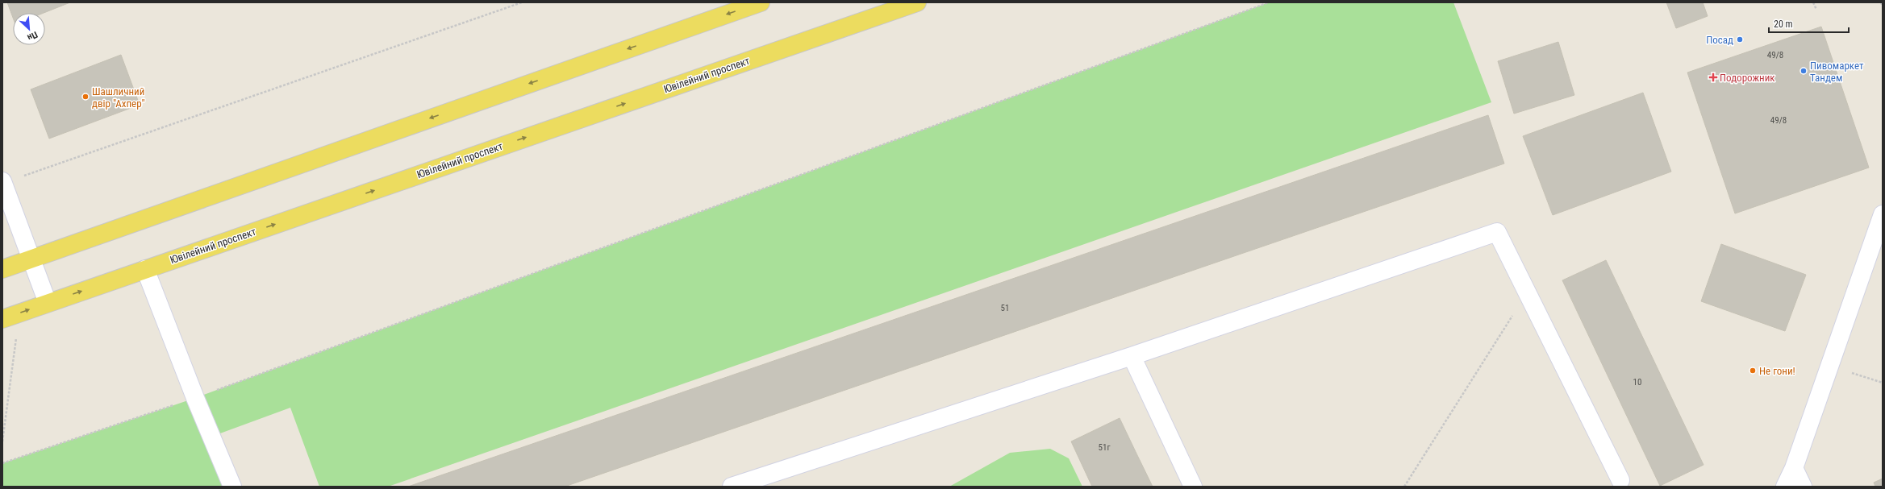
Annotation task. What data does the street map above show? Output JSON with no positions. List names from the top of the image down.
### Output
{
  "streets": {
    "main road": ["Ювілейний проспект"]
  },
  "places": {
    "other": [
      "Посад",
      "Пивомаркет Тандем",
      "Шашличний двір \"Ахпер\"",
      "Не гони!"
    ],
    "health": ["Подорожник"]
  },
  "house_numbers": [
    "49/8",
    "49/8",
    "51",
    "10",
    "51г"
  ],
  "scale_bar": "20 m",
  "north": "bottom right"
}
